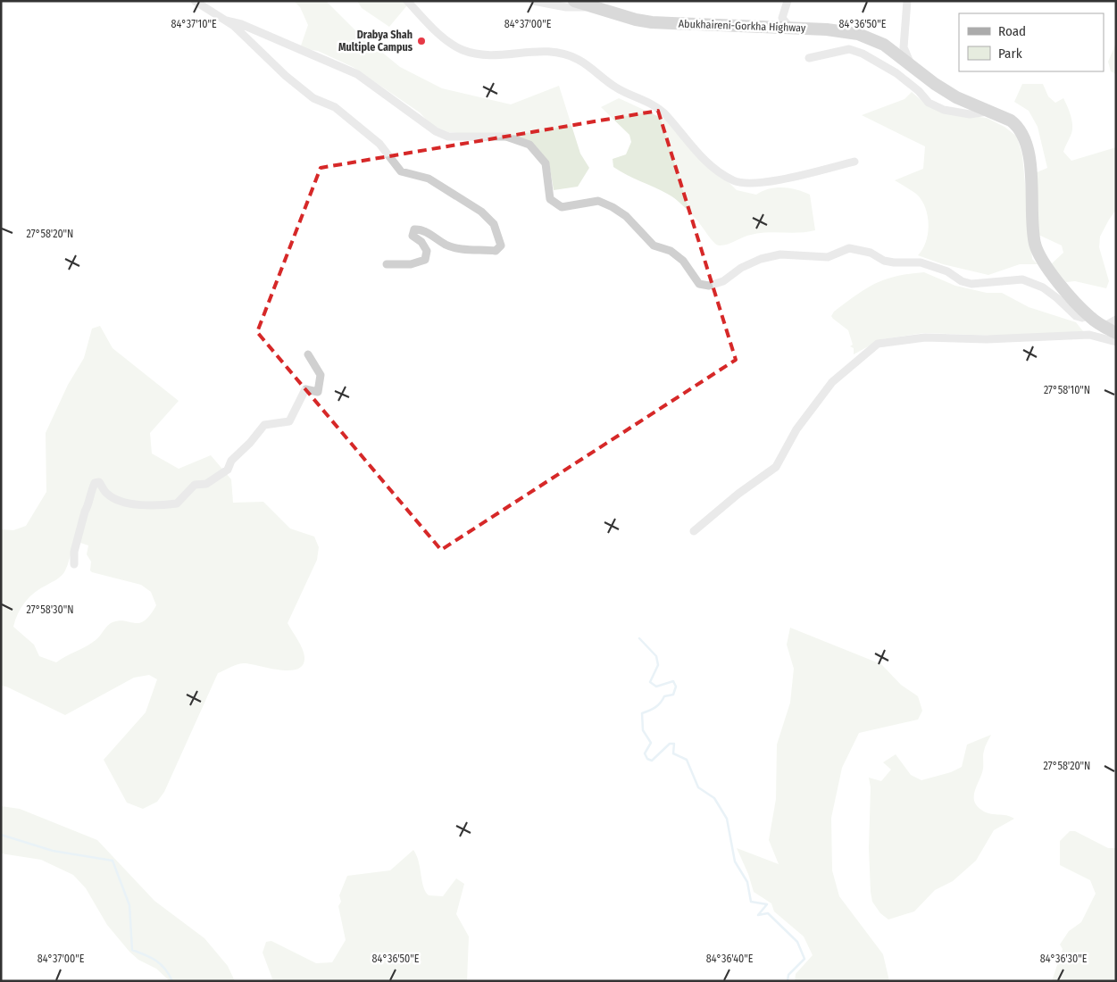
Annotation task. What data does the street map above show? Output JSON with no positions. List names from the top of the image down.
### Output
{
  "streets": {
    "main road": ["Abukhaireni-Gorkha Highway"]
  },
  "places": ["Drabya Shah Multiple Campus"],
  "legend": ["Road", "Park"],
  "coordinates": [
    "84°37'10\"E",
    "84°37'00\"E",
    "84°36'50\"E",
    "27°58'20\"N",
    "27°58'10\"N",
    "27°58'30\"N",
    "84°36'40\"E",
    "84°36'30\"E"
  ]
}
